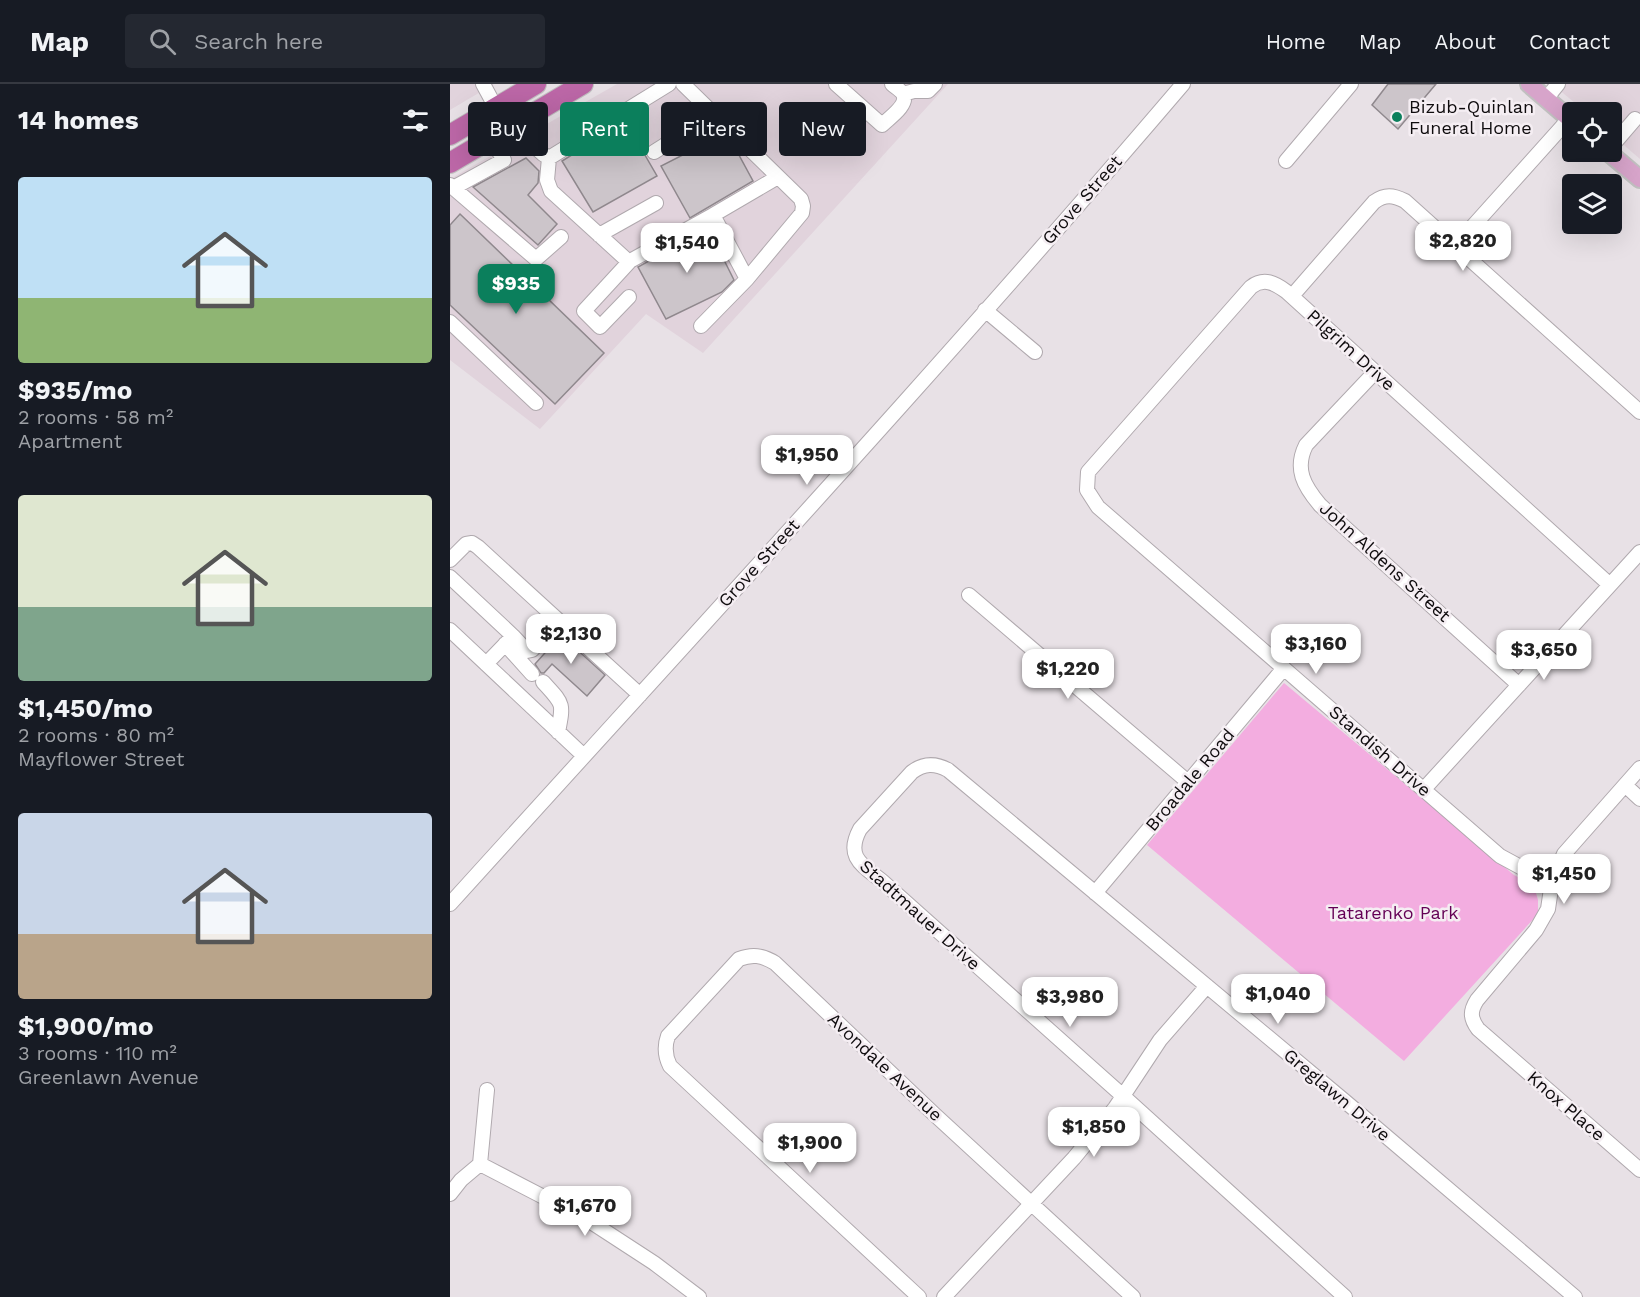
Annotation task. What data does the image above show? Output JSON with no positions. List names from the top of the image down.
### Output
{
  "streets": {
    "street": [
      "Grove Street",
      "Pilgrim Drive",
      "John Aldens Street",
      "Standish Drive",
      "Broadale Road",
      "Stadtmauer Drive",
      "Avondale Avenue",
      "Greglawn Drive",
      "Knox Place"
    ]
  },
  "crossings": [
    ["Pilgrim Drive", "John Aldens Street"],
    ["Pilgrim Drive", "Standish Drive"],
    ["Standish Drive", "Broadale Road"],
    ["Standish Drive", "Knox Place"],
    ["Broadale Road", "Greglawn Drive"],
    ["Stadtmauer Drive", "Greglawn Drive"]
  ],
  "parks": ["Tatarenko Park"],
  "places": ["Bizub-Quinlan Funeral Home"],
  "page": {
    "header": "Map",
    "search": "Search here",
    "nav": [
      "Home",
      "Map",
      "About",
      "Contact"
    ],
    "heading": "14 homes",
    "chip": [
      "Buy",
      "Rent",
      "Filters",
      "New"
    ],
    "list": [
      {
        "name": "$935/mo",
        "note": "2 rooms · 58 m² · Apartment"
      },
      {
        "name": "$1,450/mo",
        "note": "2 rooms · 80 m² · Mayflower Street"
      },
      {
        "name": "$1,900/mo",
        "note": "3 rooms · 110 m² · Greenlawn Avenue"
      }
    ],
    "price": [
      "$2,820",
      "$1,540",
      "$935",
      "$1,950",
      "$2,130",
      "$3,160",
      "$3,650",
      "$1,220",
      "$1,450",
      "$1,040",
      "$3,980",
      "$1,850",
      "$1,900",
      "$1,670"
    ]
  }
}
